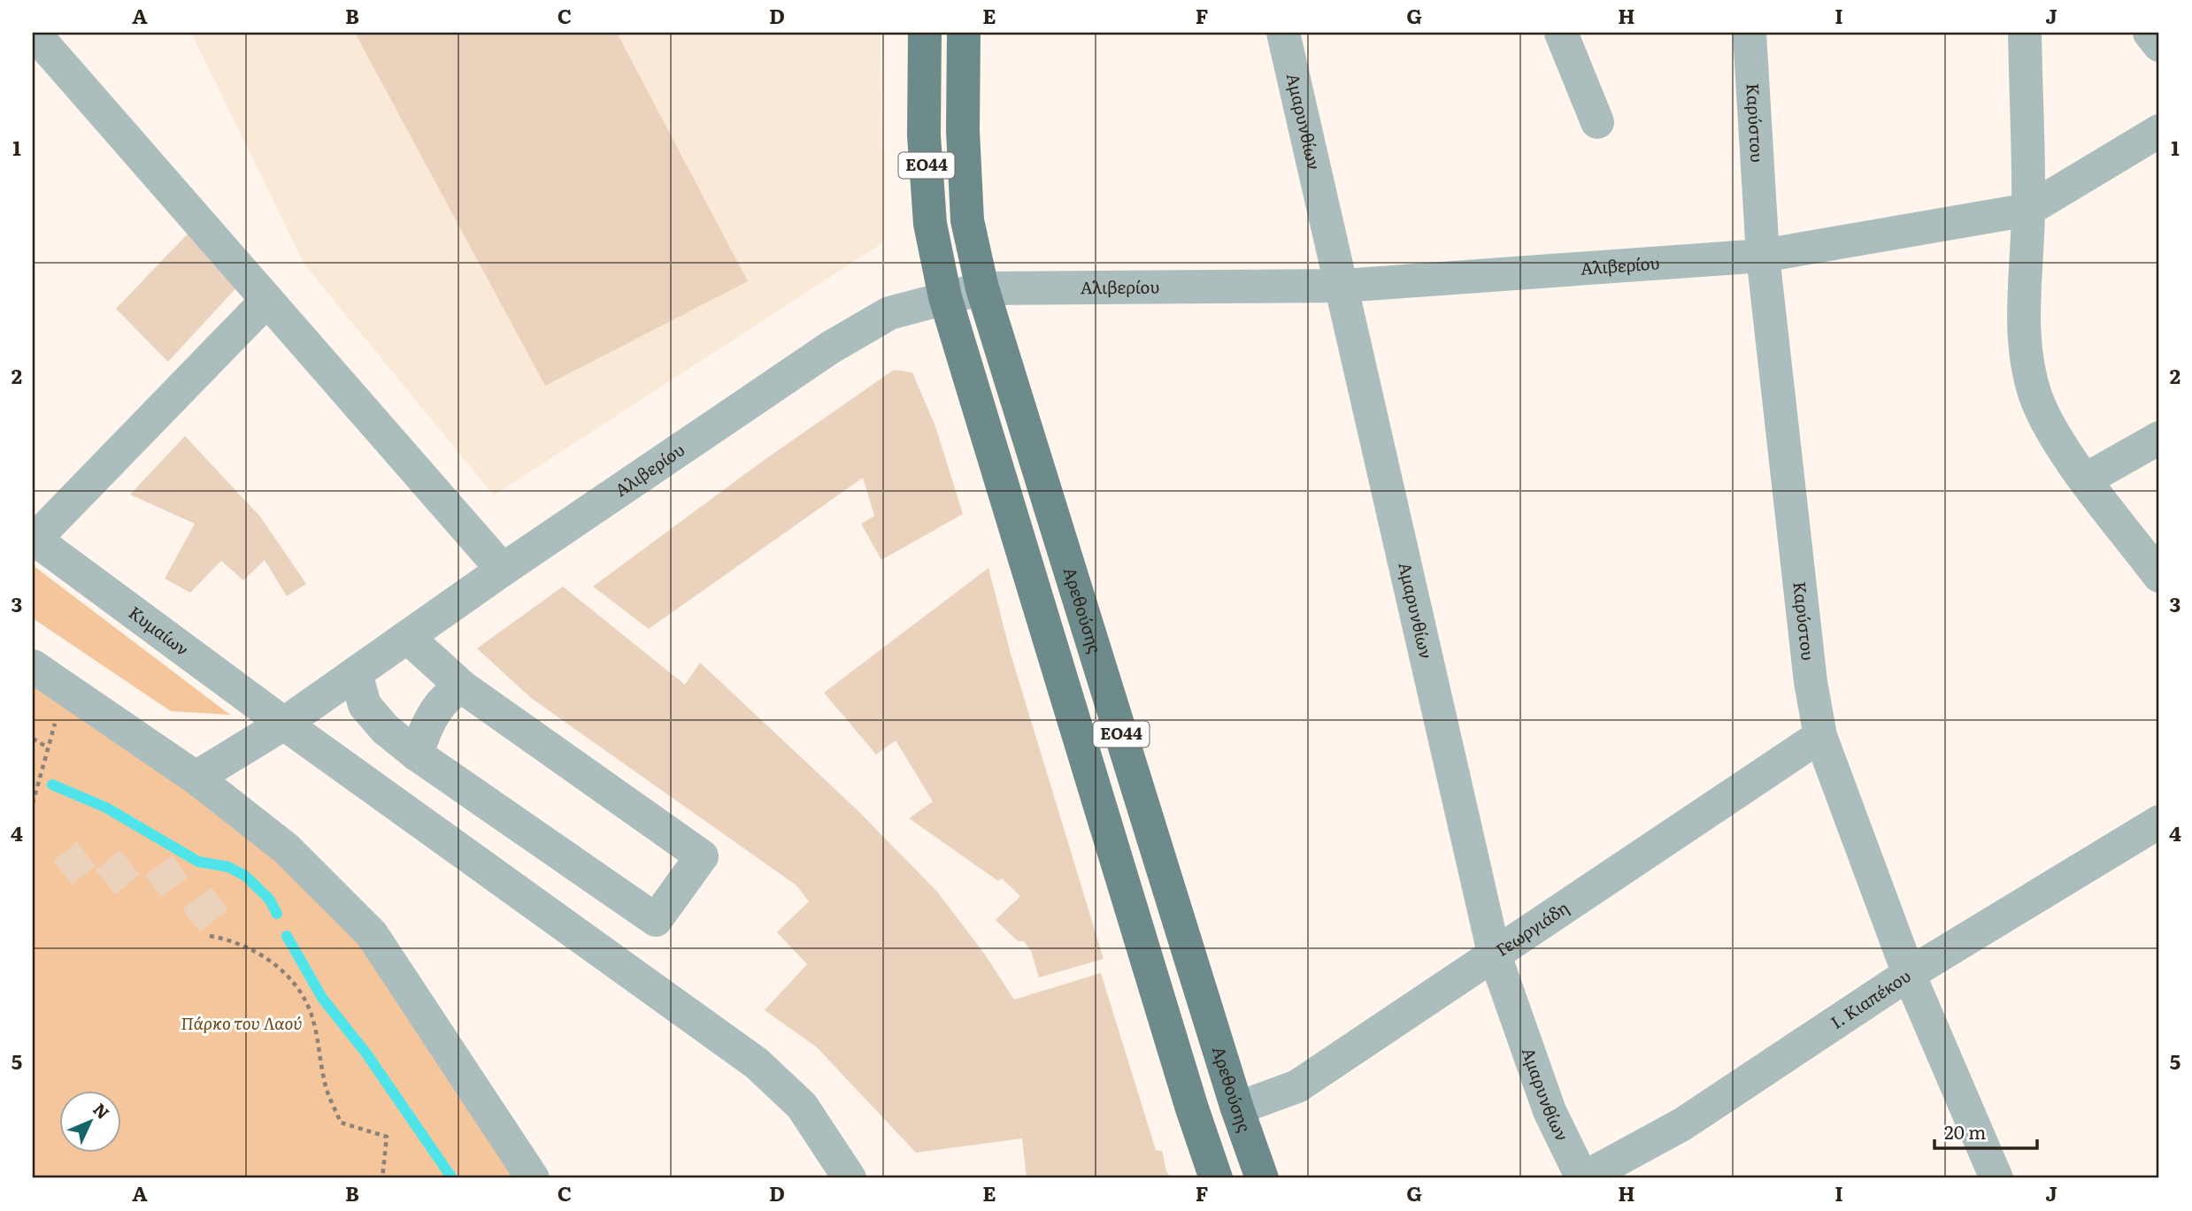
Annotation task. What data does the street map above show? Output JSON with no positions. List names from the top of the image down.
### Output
{
  "streets": {
    "main road": ["ΕΟ44", "Αρεθούσης"],
    "street": [
      "Αμαρυνθίων",
      "Καρύστου",
      "Αλιβερίου",
      "Κυμαίων",
      "Γεωργιάδη",
      "Ι. Κιαπέκου"
    ]
  },
  "crossings": [
    ["Αμαρυνθίων", "Αλιβερίου"],
    ["Αμαρυνθίων", "Γεωργιάδη"],
    ["Αμαρυνθίων", "Ι. Κιαπέκου"],
    ["Καρύστου", "Αλιβερίου"],
    ["Καρύστου", "Γεωργιάδη"],
    ["Καρύστου", "Ι. Κιαπέκου"],
    ["ΕΟ44", "Αλιβερίου"],
    ["Αλιβερίου", "Αρεθούσης"],
    ["Αλιβερίου", "Κυμαίων"],
    ["Αρεθούσης", "Γεωργιάδη"]
  ],
  "parks": ["Πάρκο του Λαού"],
  "scale_bar": "20 m",
  "north": "top right",
  "grid": {
    "columns": [
      "A",
      "B",
      "C",
      "D",
      "E",
      "F",
      "G",
      "H",
      "I",
      "J"
    ],
    "rows": [
      "1",
      "2",
      "3",
      "4",
      "5"
    ]
  }
}
